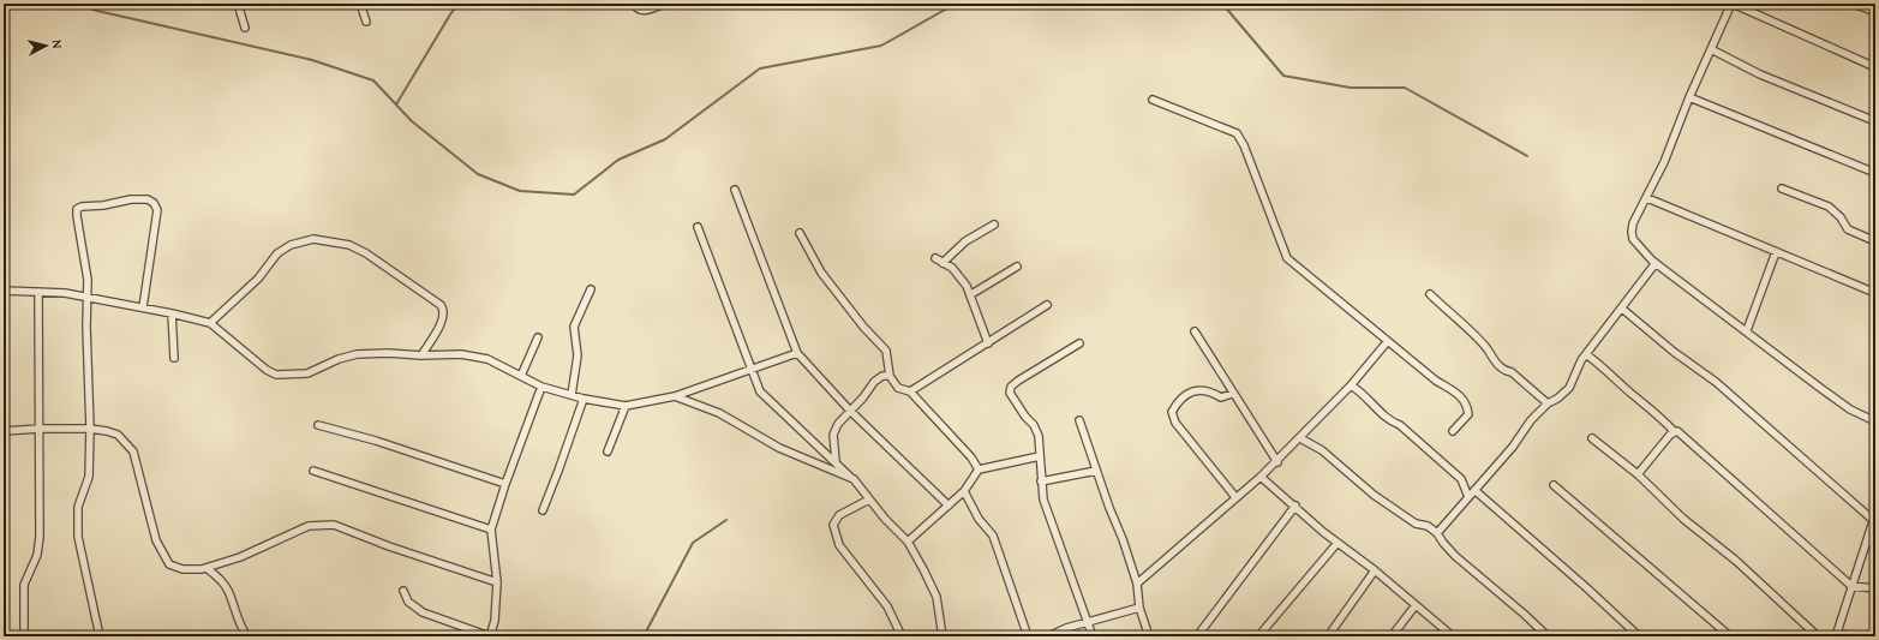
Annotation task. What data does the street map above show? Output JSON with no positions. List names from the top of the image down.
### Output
{
  "north": "right"
}
